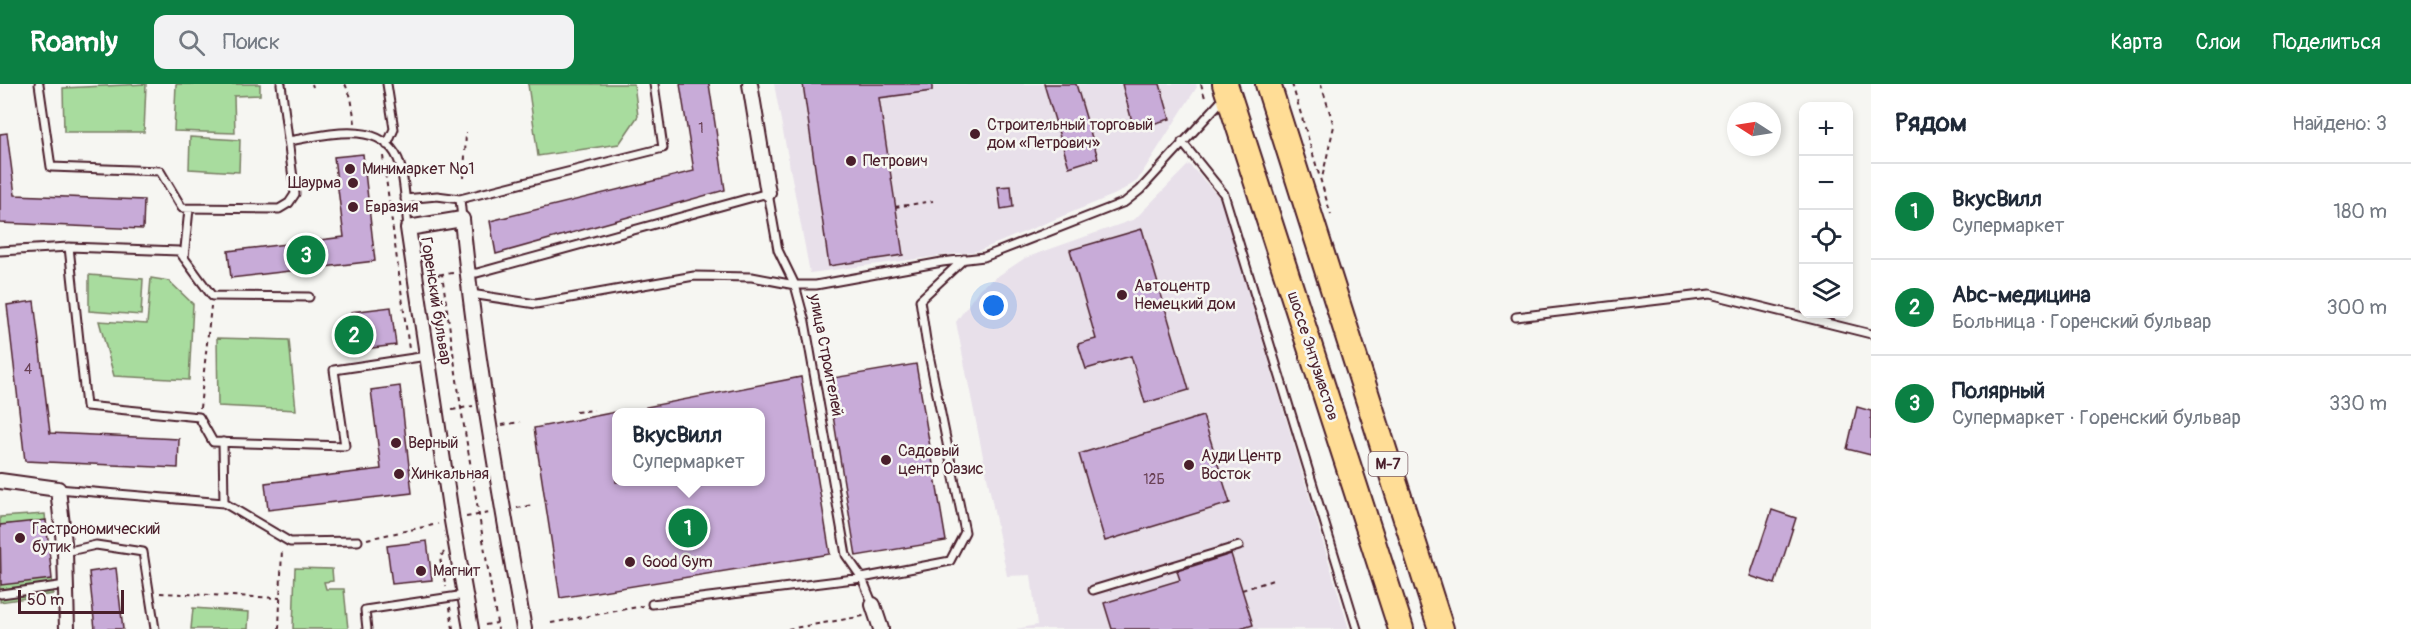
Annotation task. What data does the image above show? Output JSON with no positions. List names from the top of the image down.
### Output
{
  "streets": {
    "highway": ["шоссе Энтузиастов", "М-7"],
    "street": ["Горенский бульвар", "улица Строителей"]
  },
  "places": [
    "Строительный торговый дом «Петрович»",
    "Петрович",
    "Минимаркет №1",
    "Шаурма",
    "Евразия",
    "Автоцентр Немецкий дом",
    "Верный",
    "Садовый центр Оазис",
    "Ауди Центр Восток",
    "Хинкальная",
    "Гастрономический бутик",
    "Good Gym",
    "Магнит"
  ],
  "house_numbers": ["1", "4", "12Б"],
  "scale_bar": "50 m",
  "north": "left",
  "page": {
    "header": "Roamly",
    "search": "Поиск",
    "nav": ["Карта", "Слои", "Поделиться"],
    "heading": ["Рядом", "Найдено: 3"],
    "map_buttons": ["+", "−"],
    "list": [
      {
        "mark": "1",
        "name": "ВкусВилл",
        "note": "Супермаркет",
        "value": "180 m"
      },
      {
        "mark": "2",
        "name": "Abc-медицина",
        "note": "Больница · Горенский бульвар",
        "value": "300 m"
      },
      {
        "mark": "3",
        "name": "Полярный",
        "note": "Супермаркет · Горенский бульвар",
        "value": "330 m"
      }
    ],
    "pins": ["3", "2", "1"],
    "popup": ["ВкусВилл", "Супермаркет"],
    "scale": "50 m"
  }
}
